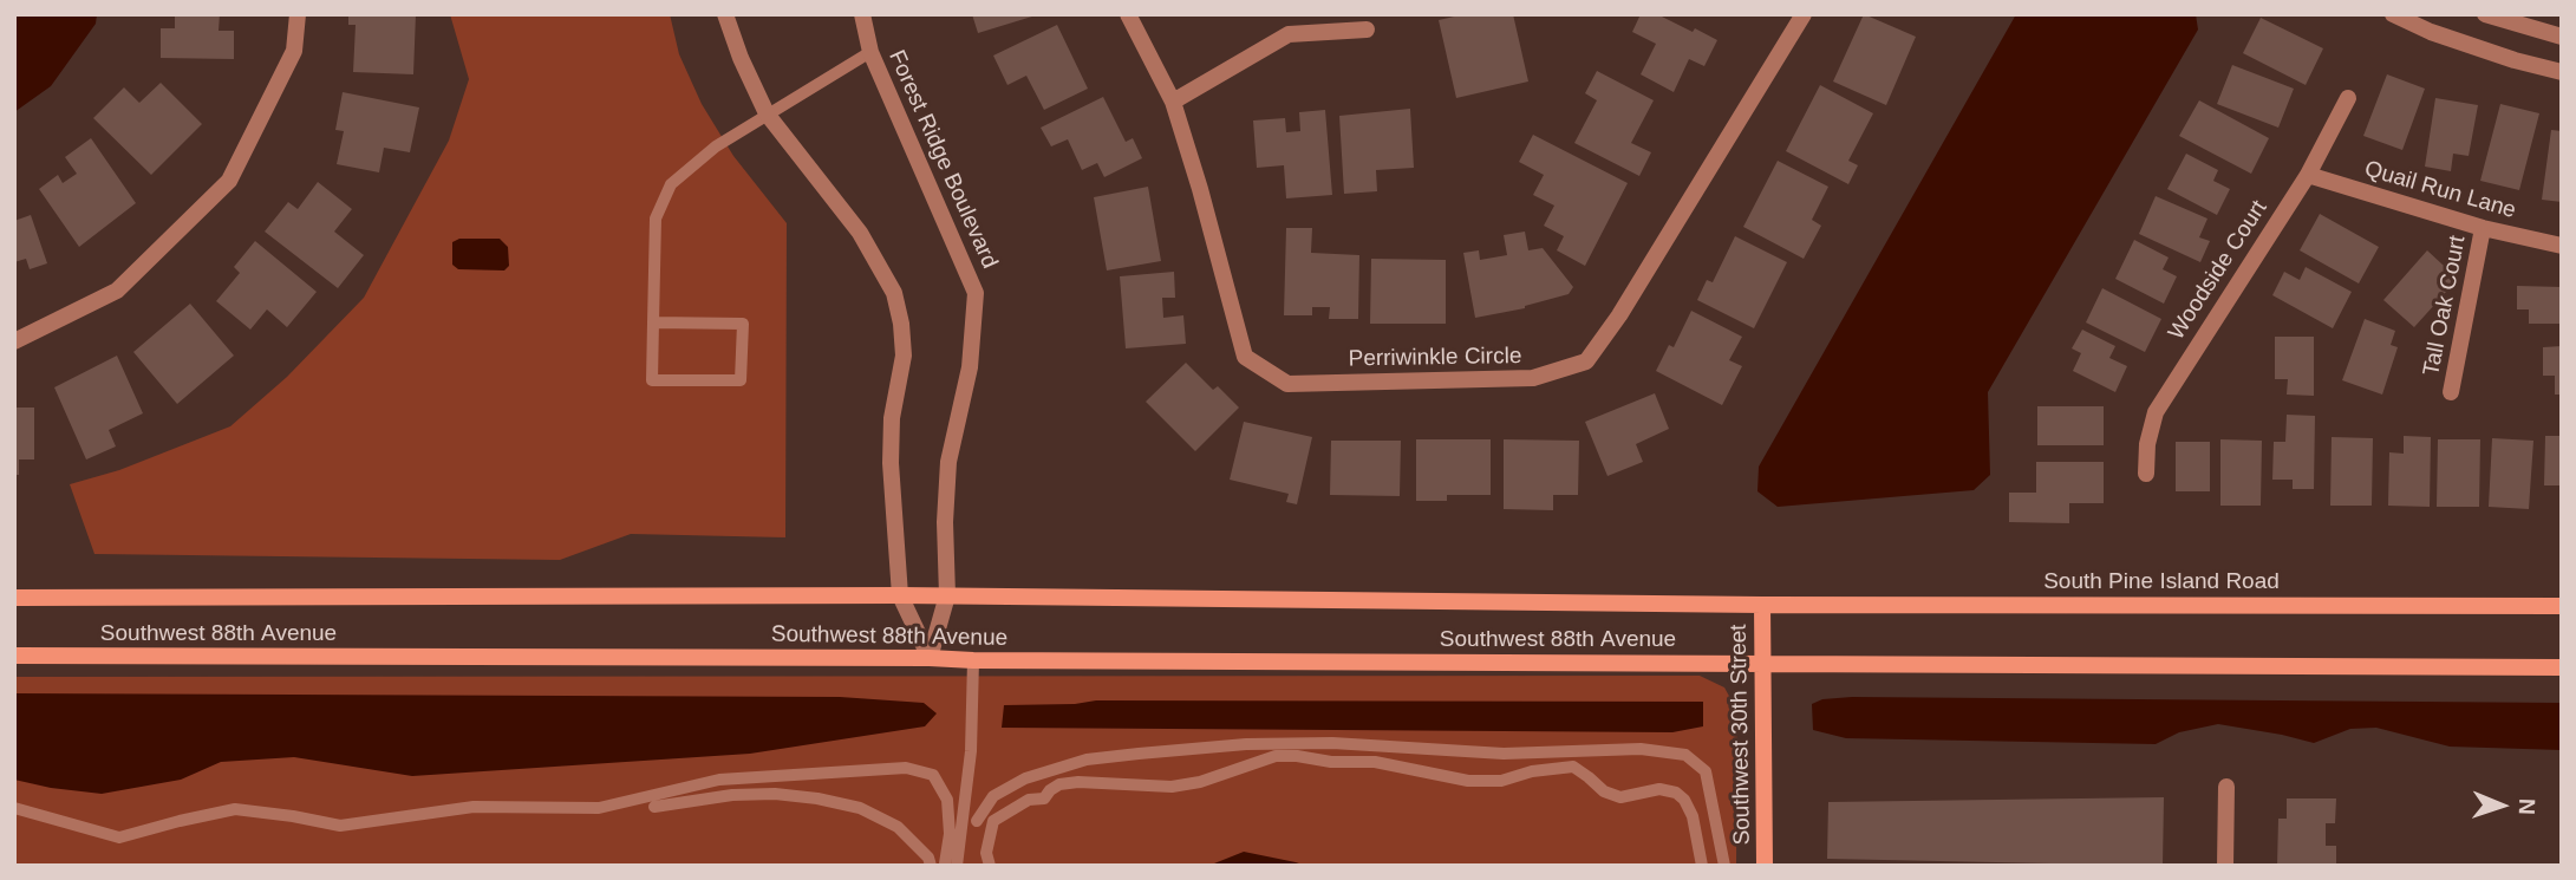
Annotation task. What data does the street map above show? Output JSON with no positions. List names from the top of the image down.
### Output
{
  "streets": {
    "main road": ["South Pine Island Road", "Southwest 88th Avenue", "Southwest 30th Street"],
    "street": [
      "Forest Ridge Boulevard",
      "Quail Run Lane",
      "Woodside Court",
      "Tall Oak Court",
      "Perriwinkle Circle"
    ]
  },
  "crossings": [
    ["Forest Ridge Boulevard", "Southwest 88th Avenue"],
    ["Quail Run Lane", "Woodside Court"],
    ["Quail Run Lane", "Tall Oak Court"],
    ["South Pine Island Road", "Southwest 88th Avenue"],
    ["South Pine Island Road", "Southwest 30th Street"],
    ["Southwest 88th Avenue", "Southwest 30th Street"]
  ],
  "north": "right"
}
